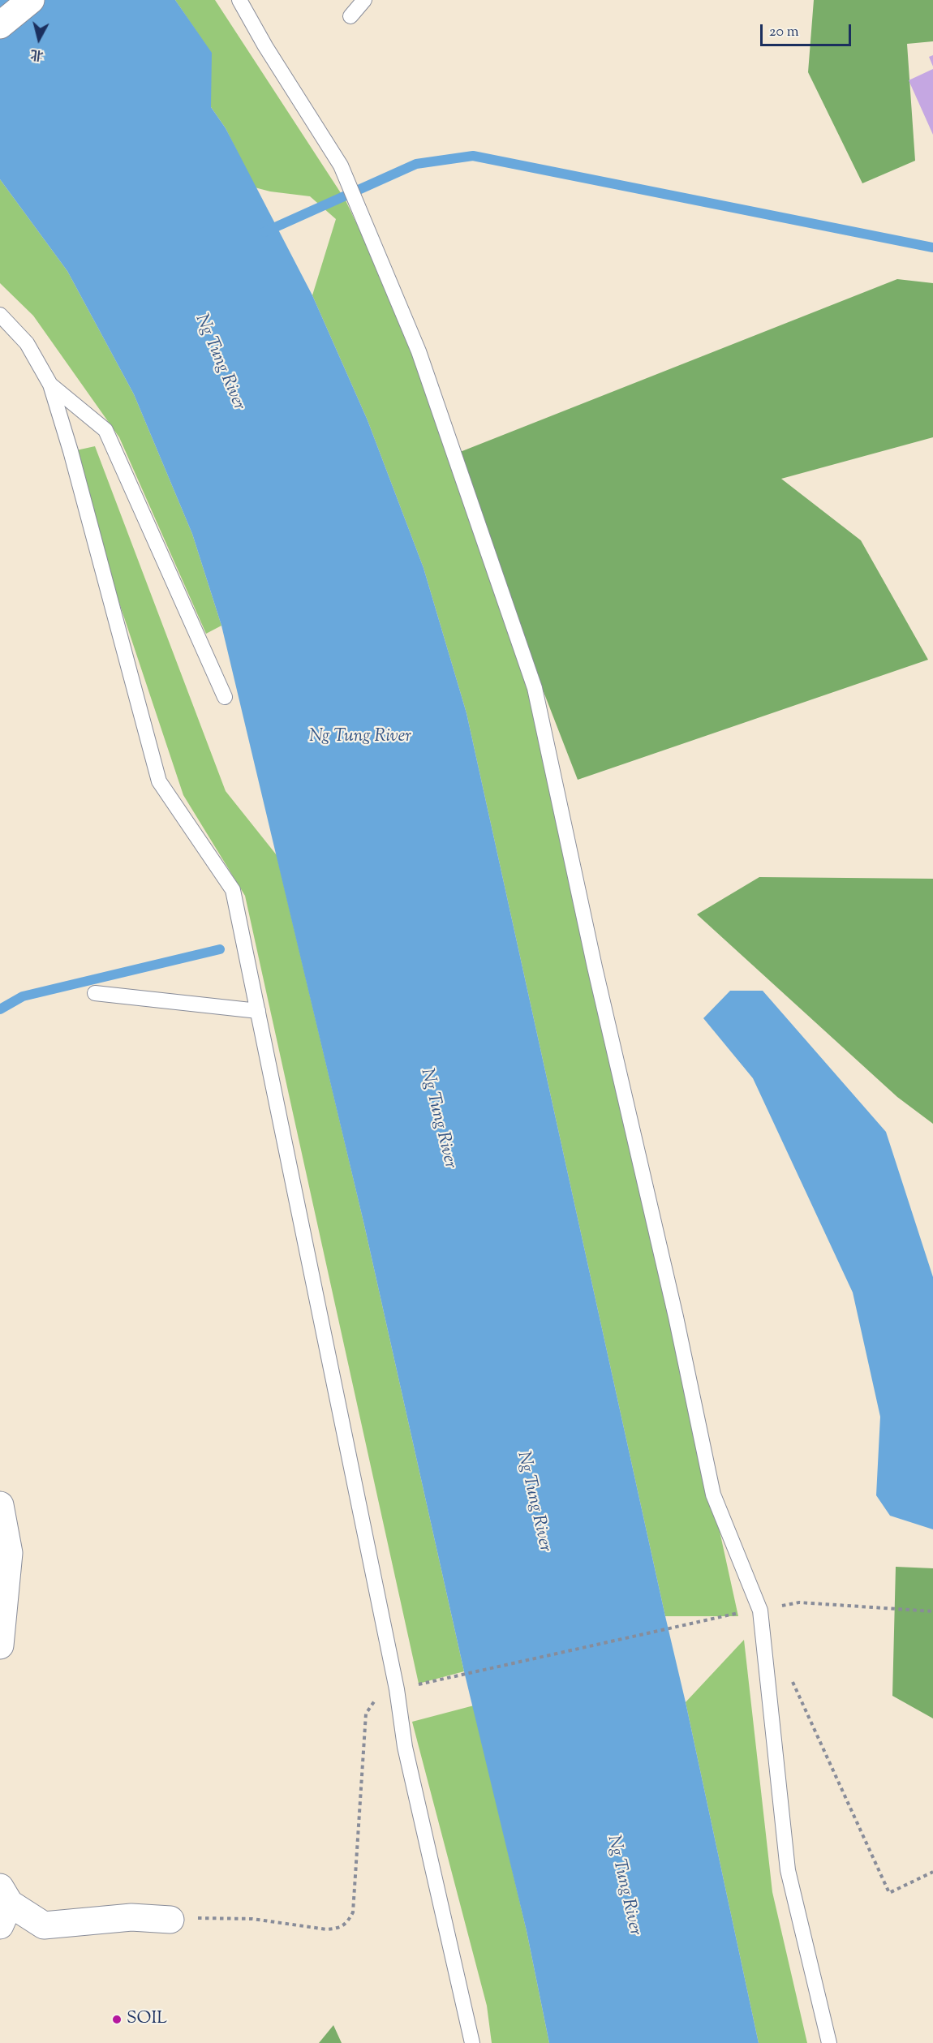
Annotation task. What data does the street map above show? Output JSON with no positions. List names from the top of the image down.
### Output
{
  "water": ["Ng Tung River"],
  "places": ["SOIL"],
  "scale_bar": "20 m",
  "north": "bottom"
}
